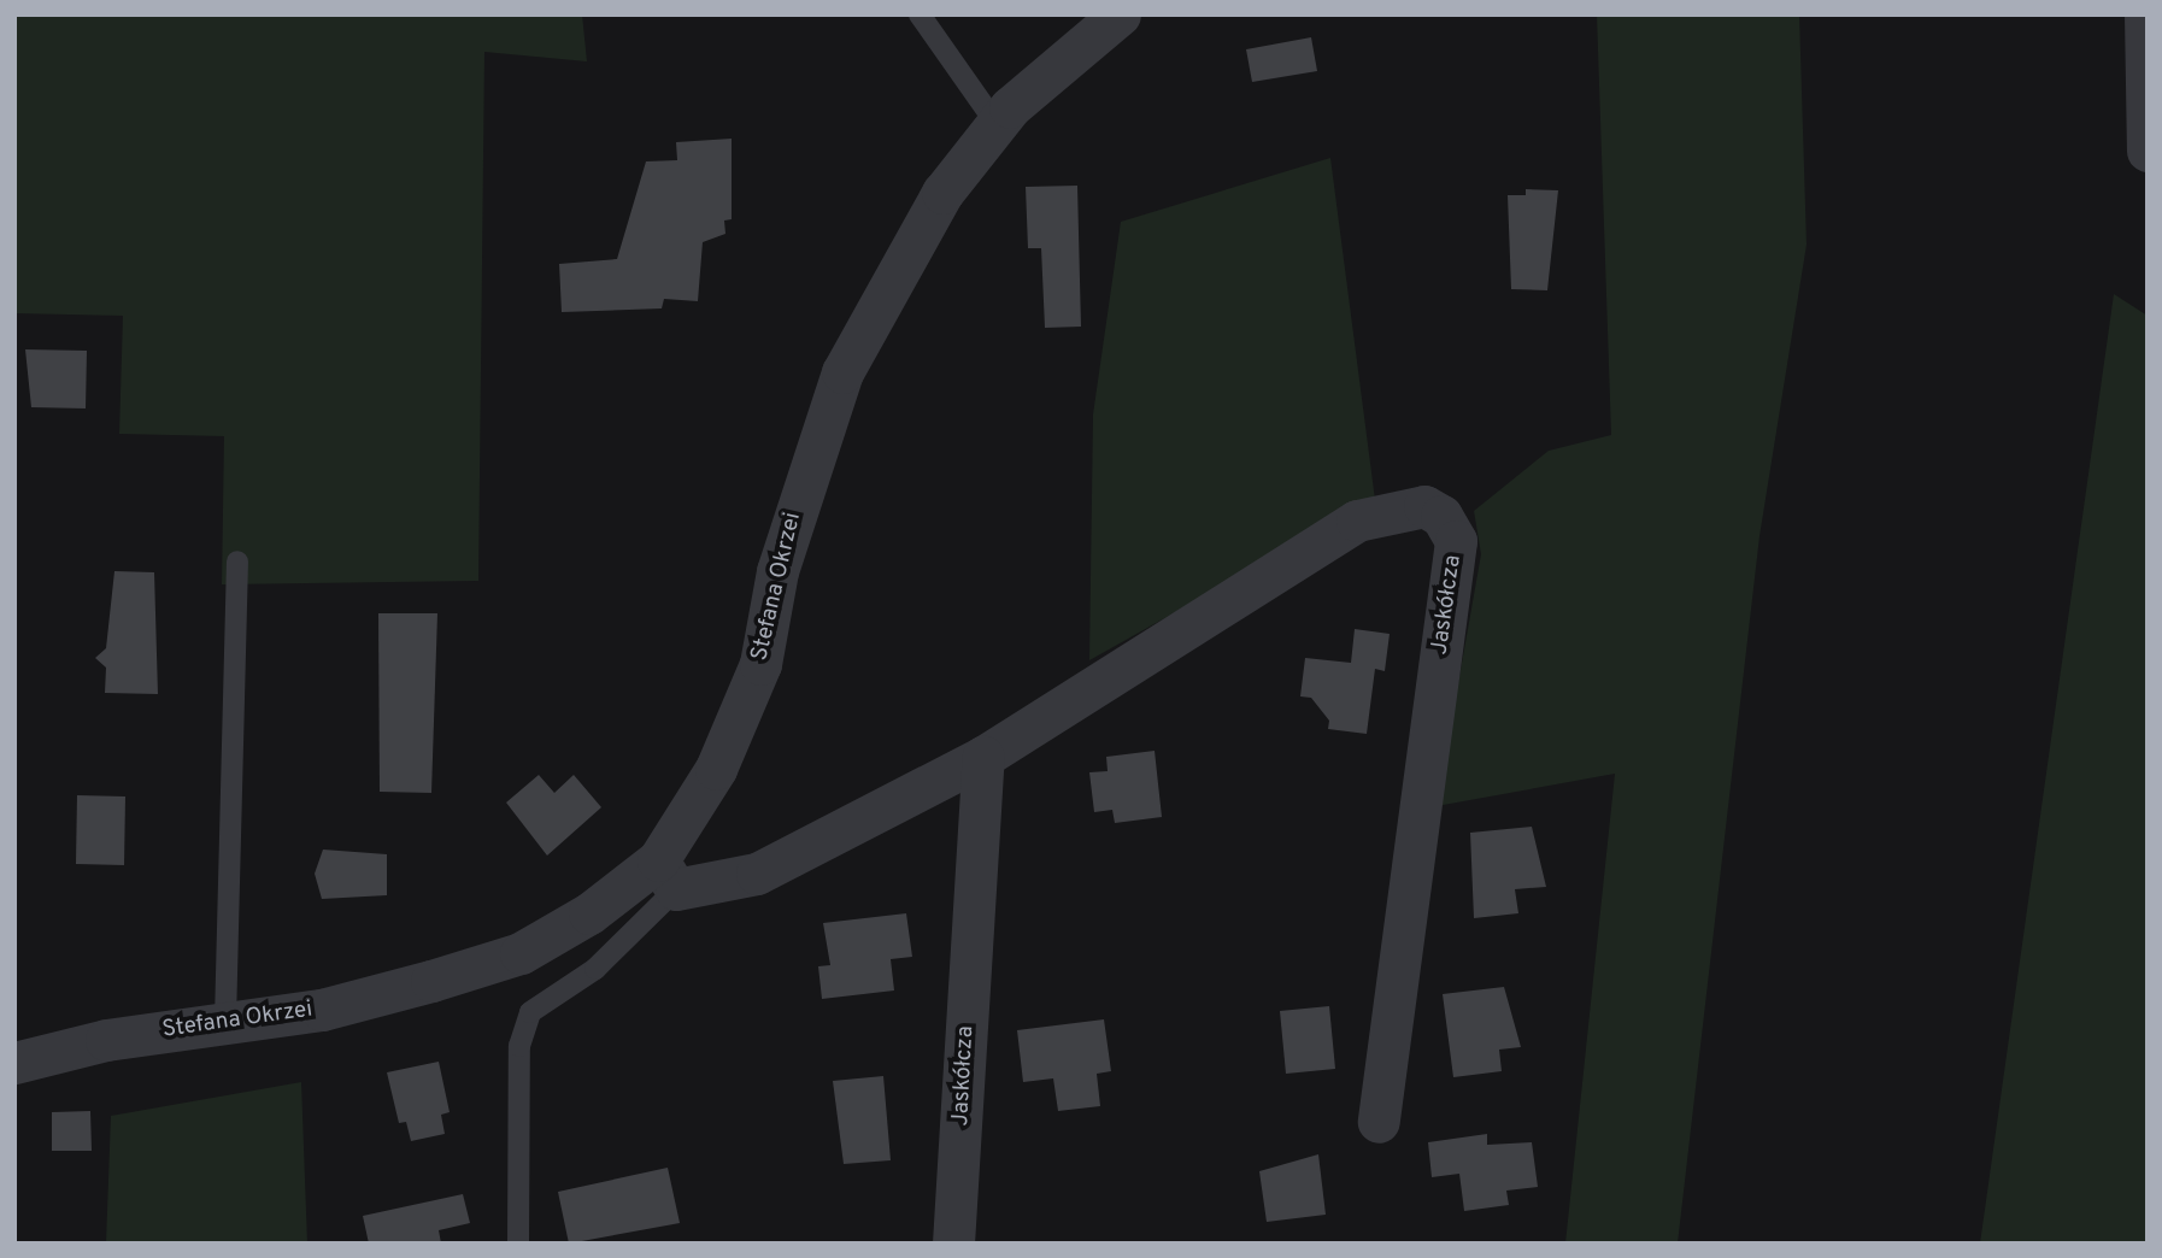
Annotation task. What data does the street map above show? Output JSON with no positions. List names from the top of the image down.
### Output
{
  "streets": {
    "street": ["Stefana Okrzei", "Jaskółcza"]
  },
  "crossings": [
    ["Stefana Okrzei", "Jaskółcza"]
  ]
}
